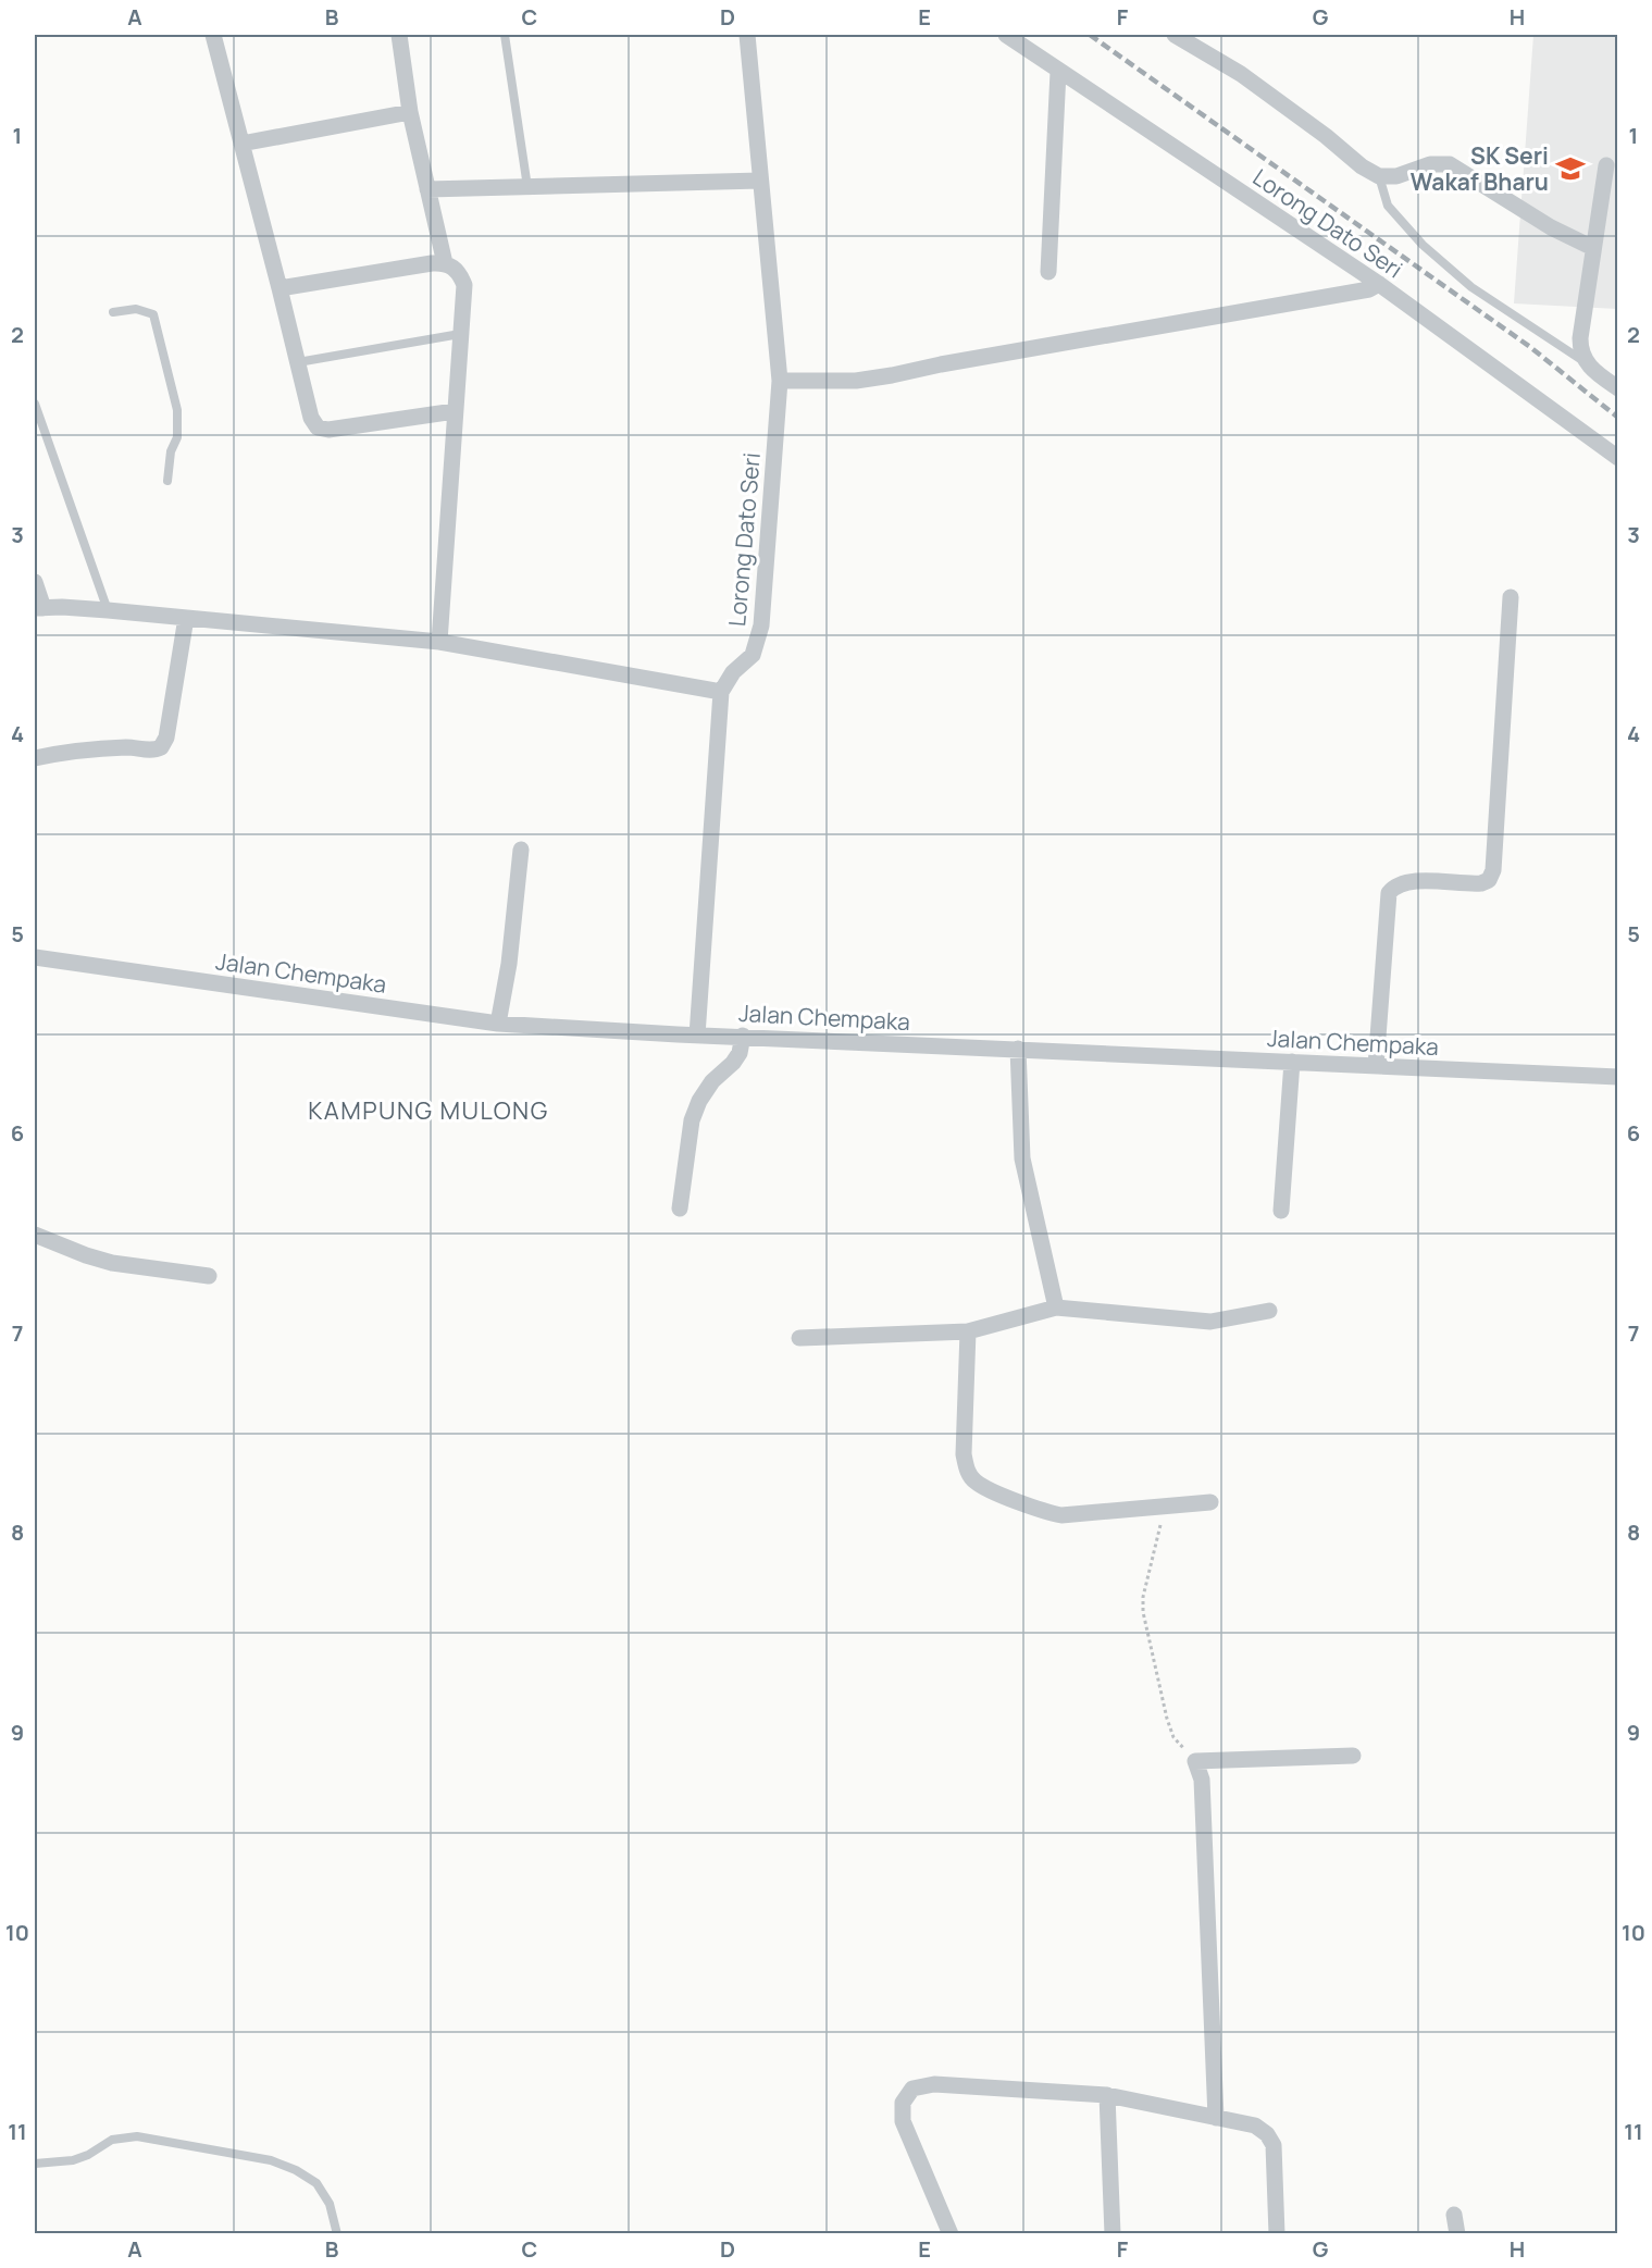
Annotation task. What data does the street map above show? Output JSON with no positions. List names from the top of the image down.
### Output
{
  "streets": {
    "street": ["Lorong Dato Seri", "Jalan Chempaka"]
  },
  "districts": ["KAMPUNG MULONG"],
  "places": {
    "school or university": ["SK Seri Wakaf Bharu"]
  },
  "grid": {
    "columns": [
      "A",
      "B",
      "C",
      "D",
      "E",
      "F",
      "G",
      "H"
    ],
    "rows": [
      "1",
      "2",
      "3",
      "4",
      "5",
      "6",
      "7",
      "8",
      "9",
      "10",
      "11"
    ]
  }
}
